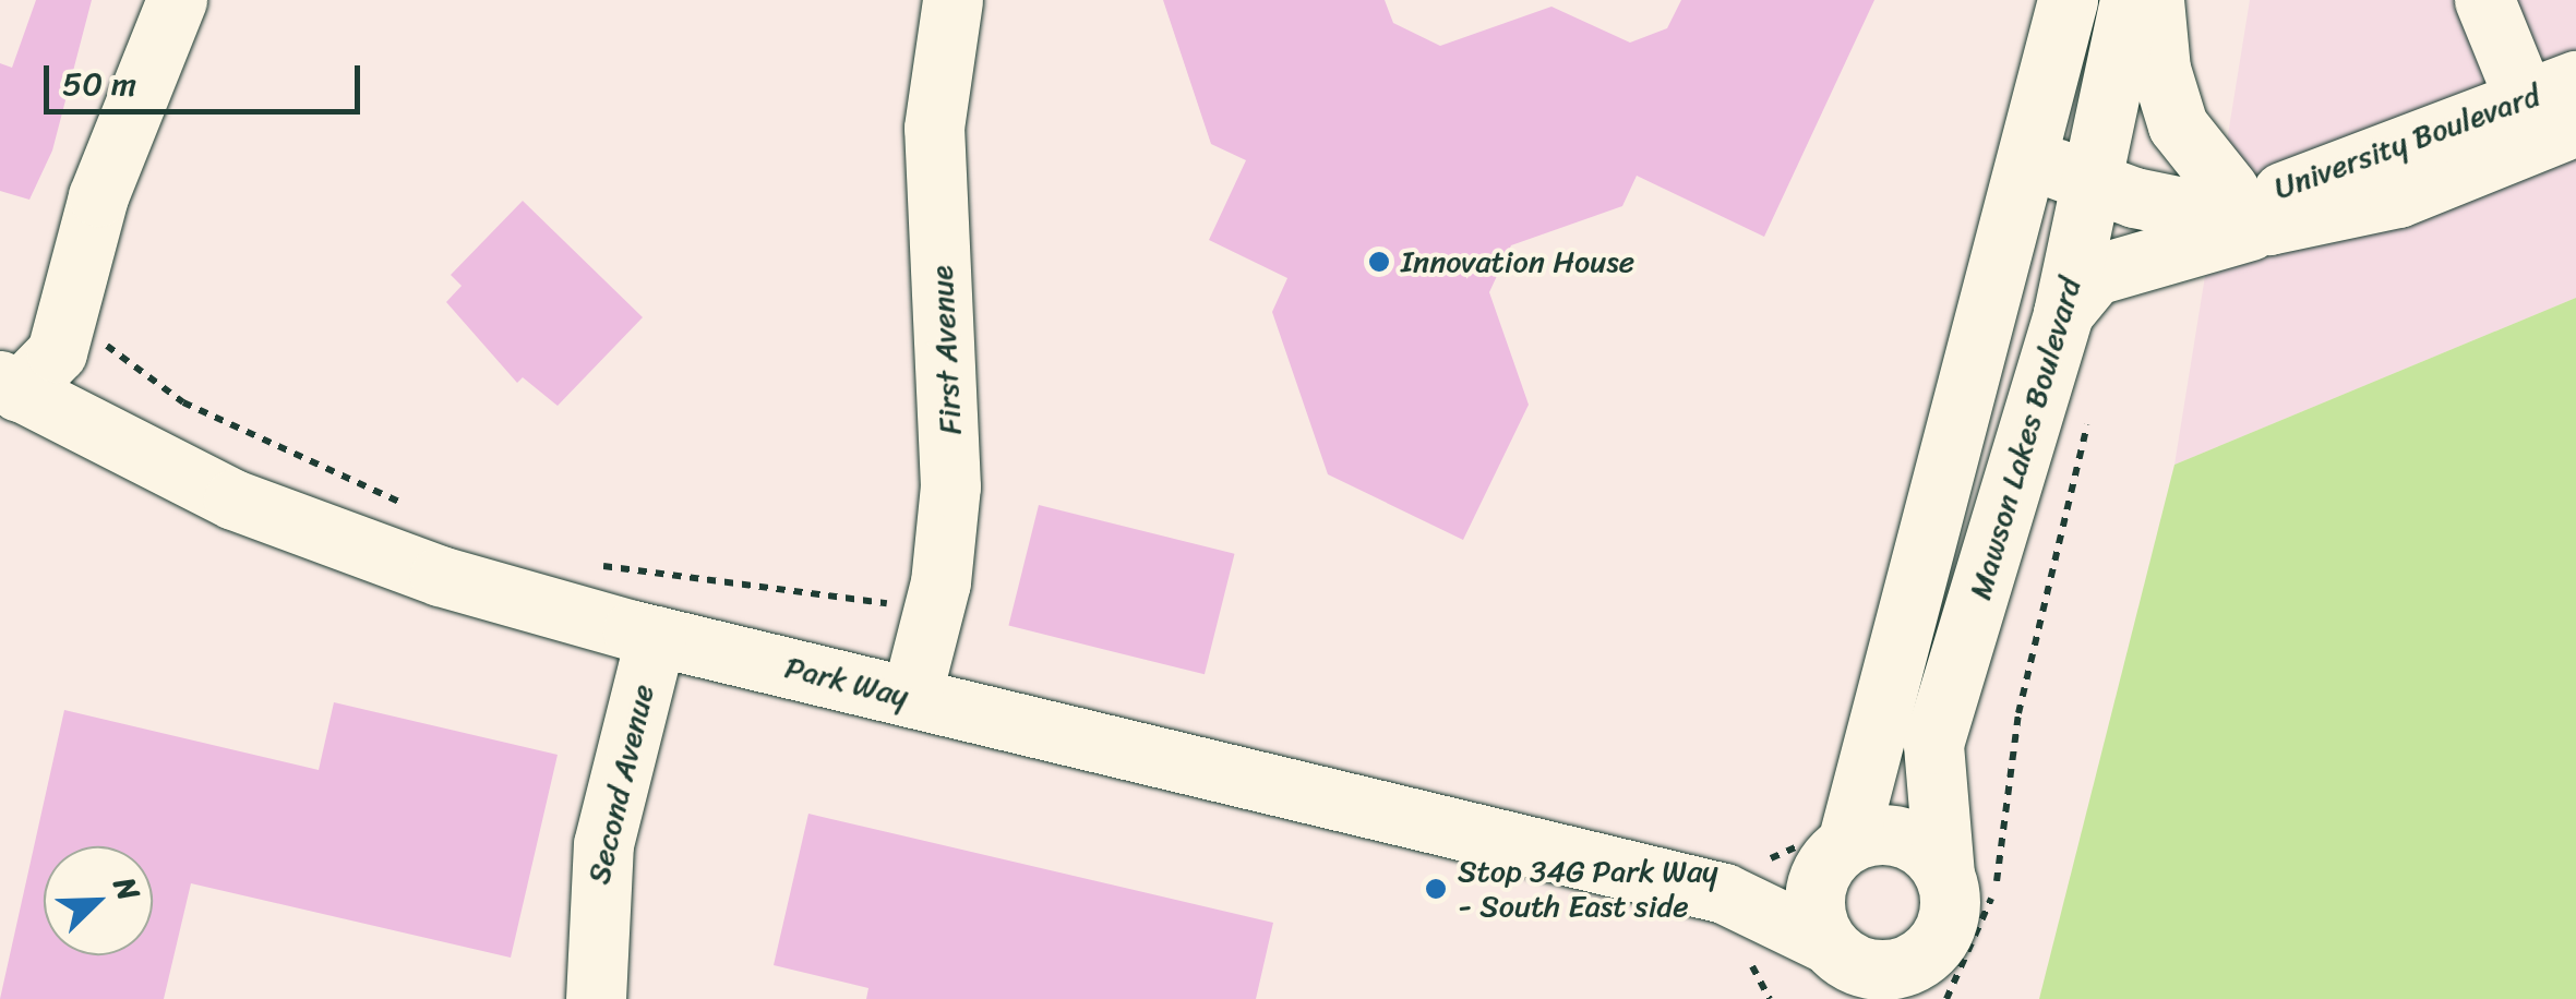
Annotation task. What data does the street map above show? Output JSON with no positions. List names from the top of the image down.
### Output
{
  "streets": {
    "street": [
      "University Boulevard",
      "First Avenue",
      "Mawson Lakes Boulevard",
      "Park Way",
      "Second Avenue"
    ]
  },
  "crossings": [
    ["University Boulevard", "Mawson Lakes Boulevard"],
    ["First Avenue", "Park Way"],
    ["Mawson Lakes Boulevard", "Park Way"],
    ["Park Way", "Second Avenue"]
  ],
  "places": ["Innovation House", "Stop 34G Park Way - South East side"],
  "scale_bar": "50 m",
  "north": "top right"
}
